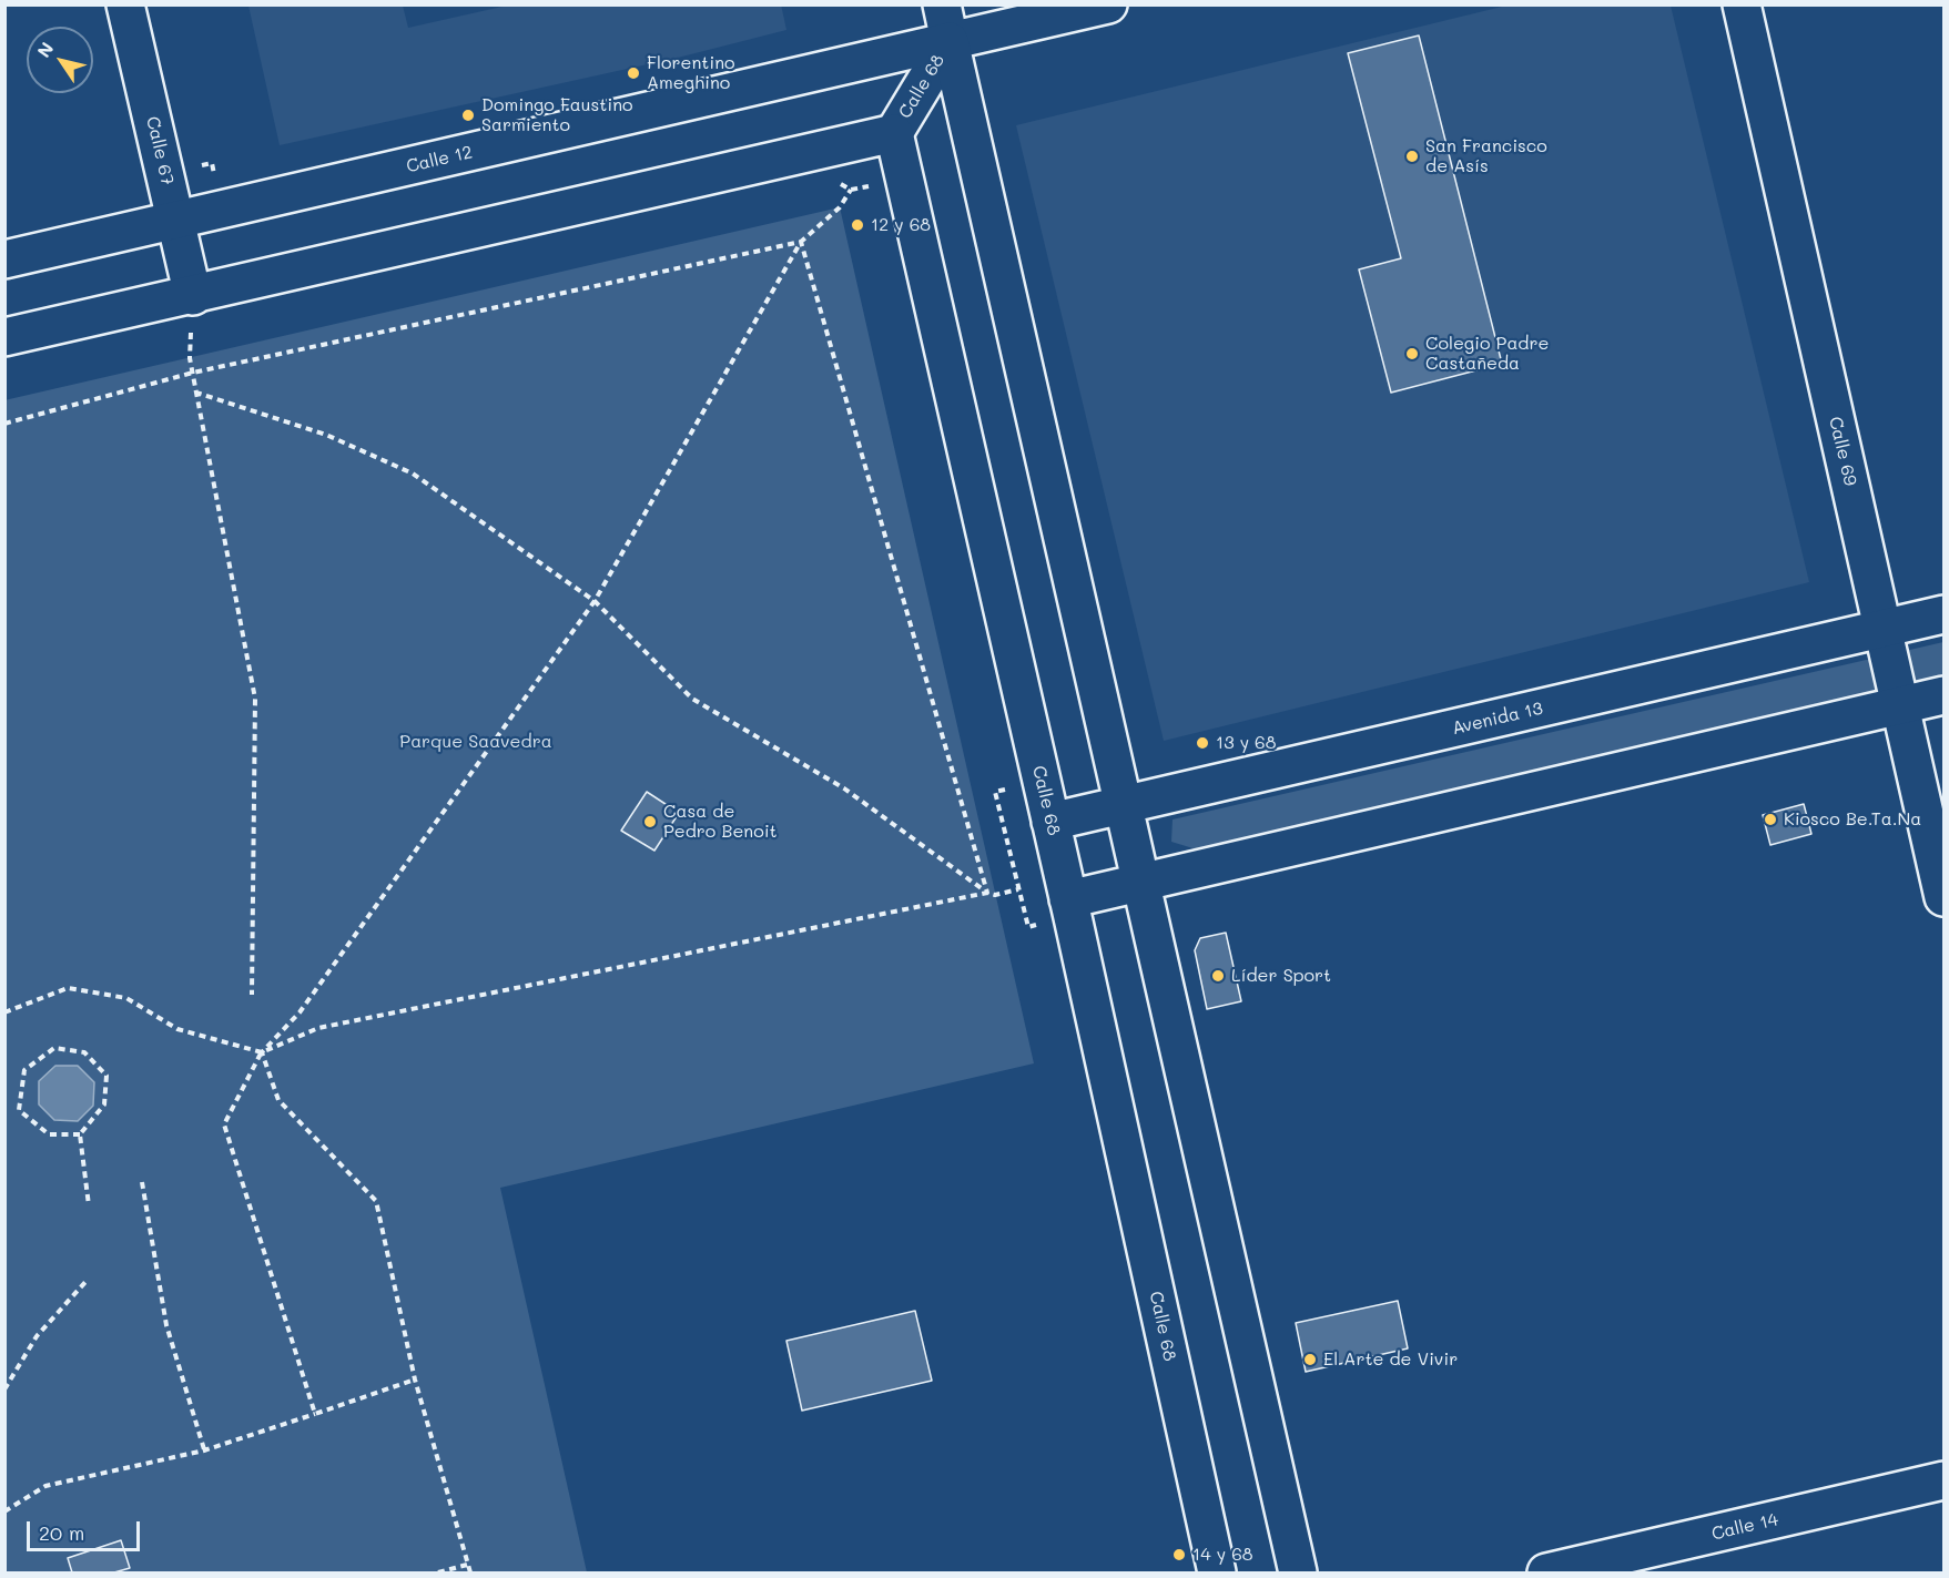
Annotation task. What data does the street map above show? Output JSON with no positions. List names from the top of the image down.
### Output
{
  "streets": {
    "main road": [
      "Calle 68",
      "Calle 67",
      "Calle 12",
      "Calle 69",
      "Avenida 13",
      "Calle 14"
    ]
  },
  "crossings": [
    ["Calle 68", "Calle 12"],
    ["Calle 68", "Avenida 13"],
    ["Calle 67", "Calle 12"],
    ["Calle 69", "Avenida 13"]
  ],
  "parks": ["Parque Saavedra"],
  "places": [
    "Florentino Ameghino",
    "Domingo Faustino Sarmiento",
    "San Francisco de Asís",
    "12 y 68",
    "Colegio Padre Castañeda",
    "13 y 68",
    "Kiosco Be.Ta.Na",
    "Casa de Pedro Benoit",
    "Líder Sport",
    "El Arte de Vivir",
    "14 y 68"
  ],
  "scale_bar": "20 m",
  "north": "top left"
}
